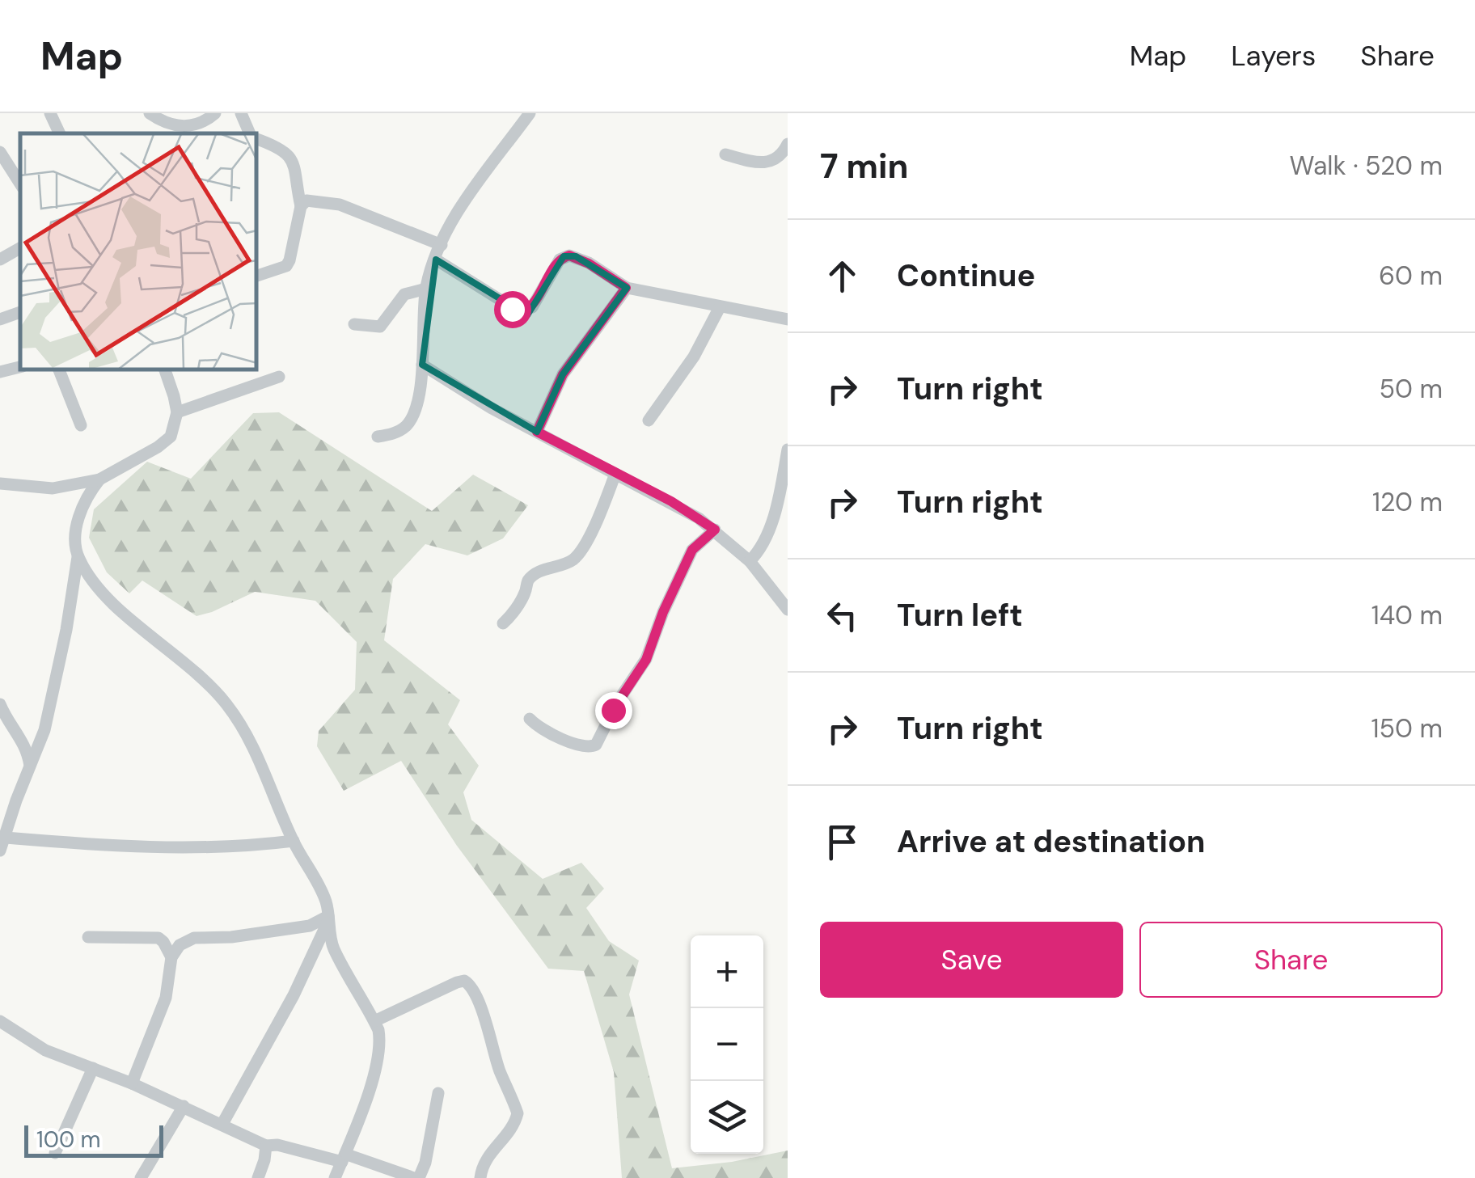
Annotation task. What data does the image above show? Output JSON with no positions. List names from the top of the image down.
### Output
{
  "scale_bar": "100 m",
  "page": {
    "header": "Map",
    "nav": ["Map", "Layers", "Share"],
    "heading": ["7 min", "Walk · 520 m"],
    "list": [
      ["Continue", "60 m"],
      ["Turn right", "50 m"],
      ["Turn right", "120 m"],
      ["Turn left", "140 m"],
      ["Turn right", "150 m"],
      "Arrive at destination"
    ],
    "buttons": ["Save", "Share"],
    "map_buttons": ["+", "−"],
    "scale": "100 m"
  }
}
